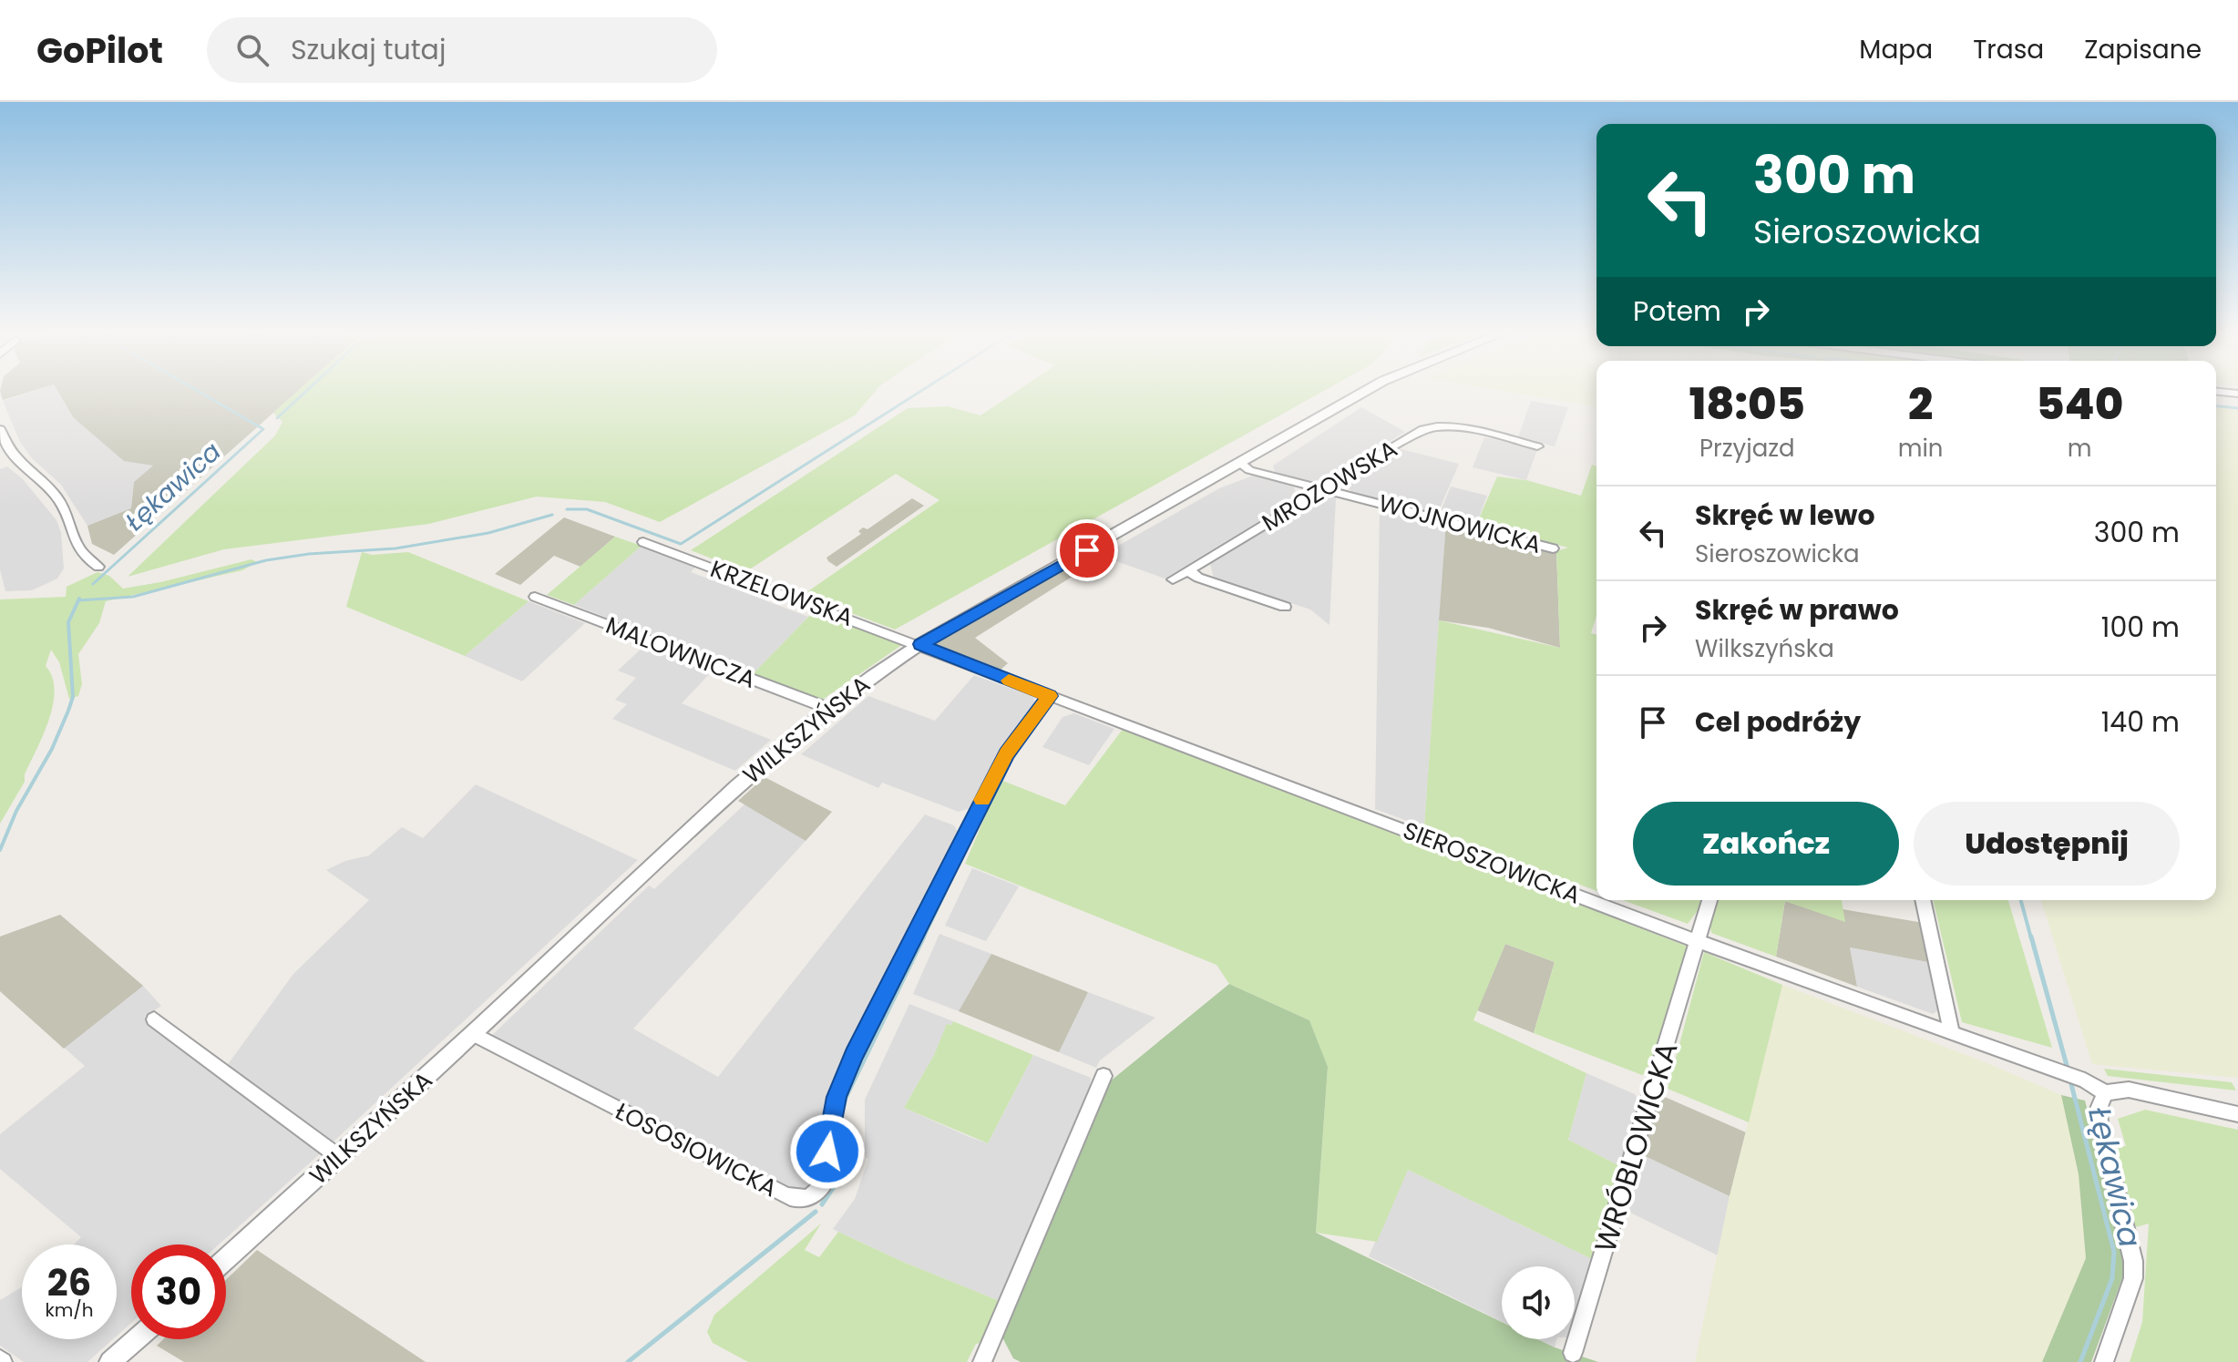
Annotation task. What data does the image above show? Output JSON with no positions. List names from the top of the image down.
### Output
{
  "streets": {
    "street": [
      "MROZOWSKA",
      "WOJNOWICKA",
      "KRZELOWSKA",
      "MALOWNICZA",
      "WILKSZYŃSKA",
      "SIEROSZOWICKA",
      "WRÓBLOWICKA",
      "ŁOSOSIOWICKA"
    ]
  },
  "crossings": [
    ["MROZOWSKA", "WOJNOWICKA"],
    ["WOJNOWICKA", "WILKSZYŃSKA"],
    ["KRZELOWSKA", "WILKSZYŃSKA"],
    ["KRZELOWSKA", "SIEROSZOWICKA"],
    ["MALOWNICZA", "WILKSZYŃSKA"],
    ["WILKSZYŃSKA", "SIEROSZOWICKA"],
    ["WILKSZYŃSKA", "ŁOSOSIOWICKA"],
    ["SIEROSZOWICKA", "WRÓBLOWICKA"],
    ["SIEROSZOWICKA", "ŁOSOSIOWICKA"]
  ],
  "water": ["Łękawica"],
  "page": {
    "header": "GoPilot",
    "search": "Szukaj tutaj",
    "nav": ["Mapa", "Trasa", "Zapisane"],
    "turn": ["300 m", "Sieroszowicka"],
    "then": "Potem",
    "eta": [
      "18:05",
      "Przyjazd",
      "2",
      "min",
      "540",
      "m"
    ],
    "list": [
      {
        "name": "Skręć w lewo",
        "note": "Sieroszowicka",
        "value": "300 m"
      },
      {
        "name": "Skręć w prawo",
        "note": "Wilkszyńska",
        "value": "100 m"
      },
      {
        "name": "Cel podróży",
        "value": "140 m"
      }
    ],
    "buttons": ["Zakończ", "Udostępnij"],
    "speed": "26 km/h",
    "limit": "30"
  }
}
